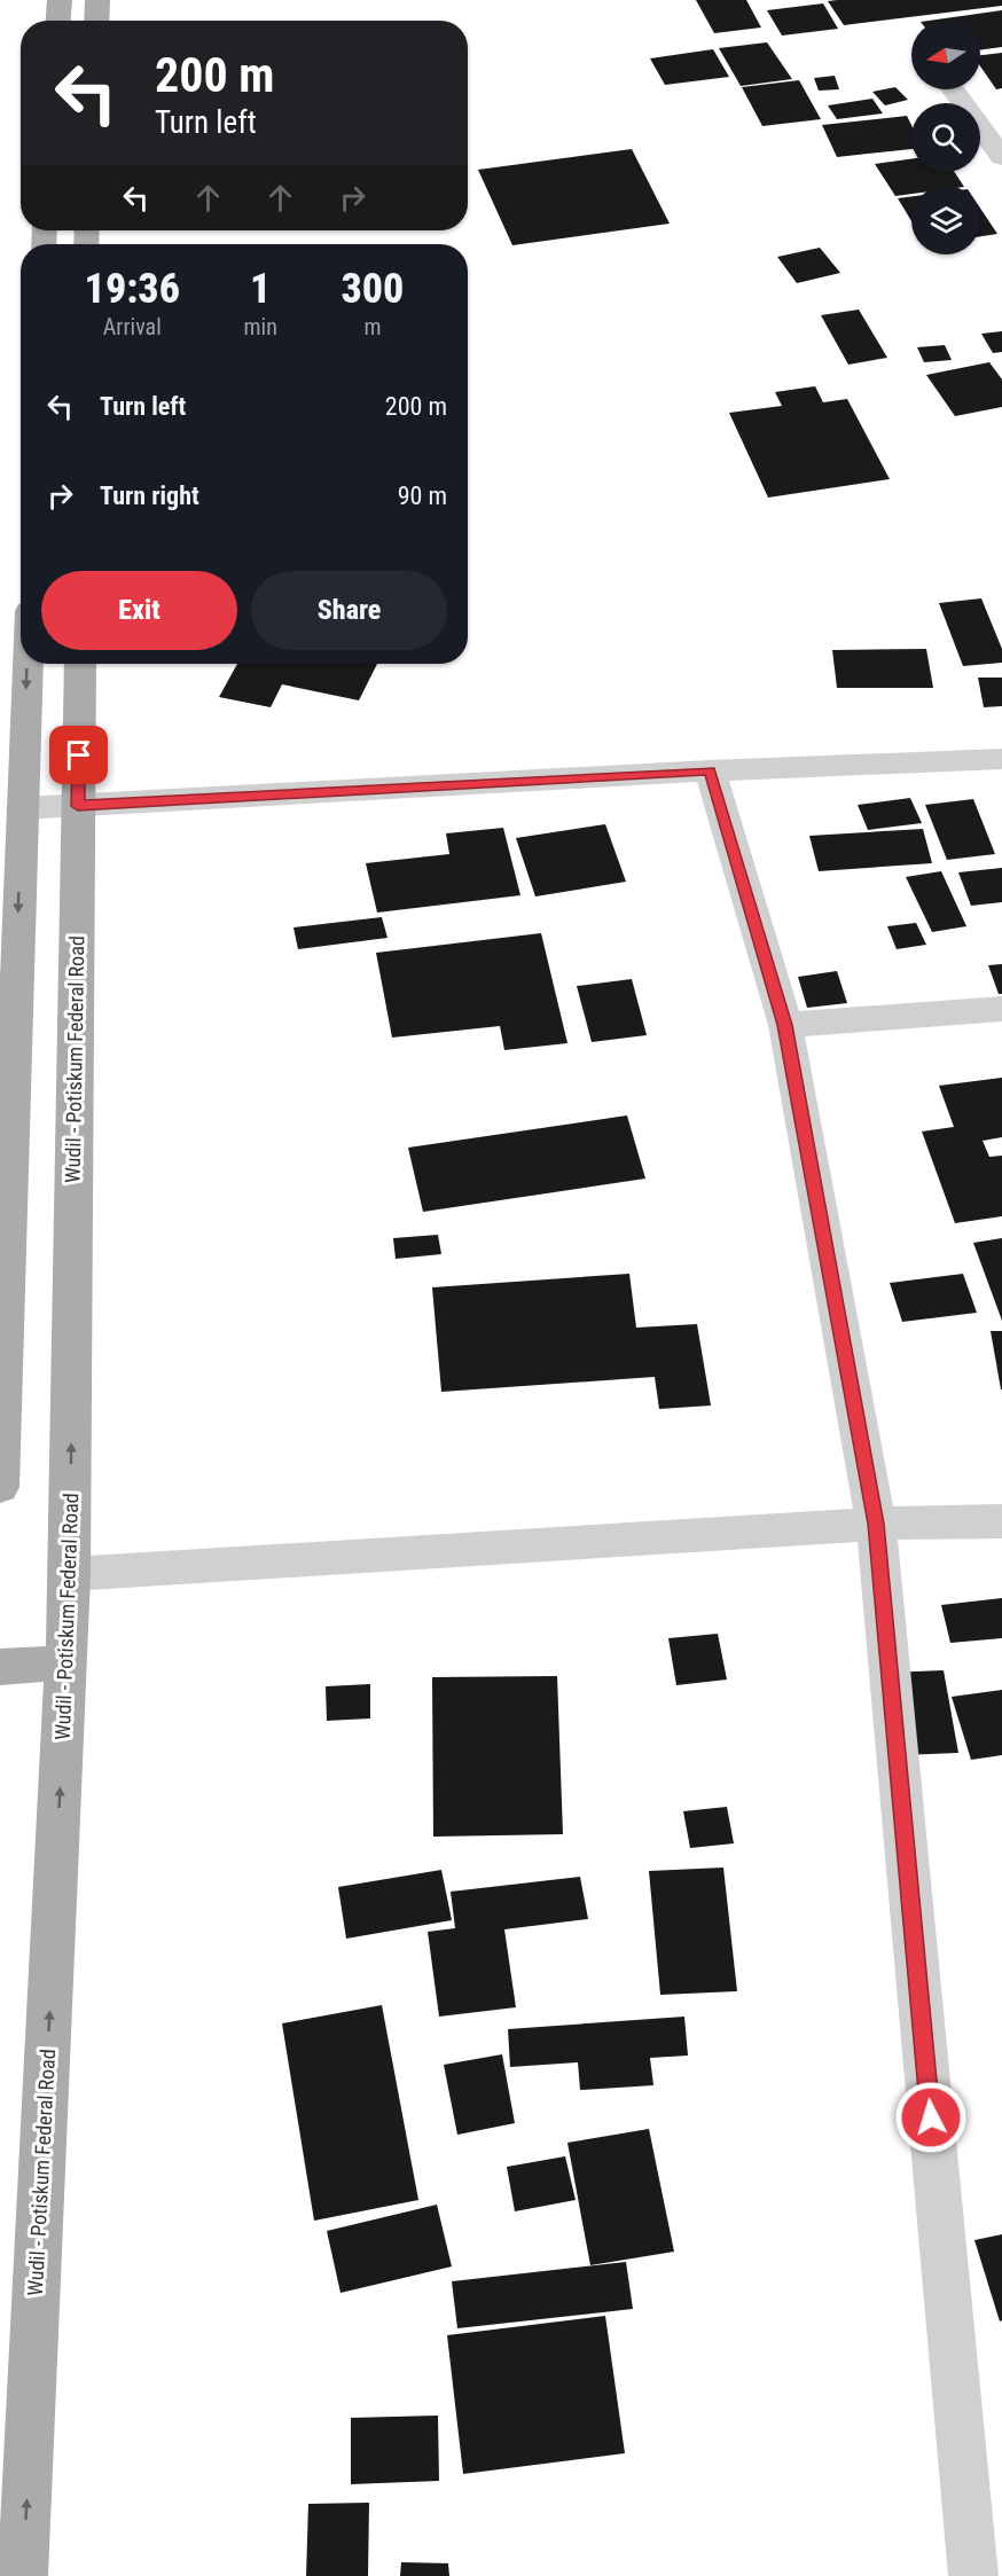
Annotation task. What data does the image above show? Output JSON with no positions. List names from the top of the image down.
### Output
{
  "streets": {
    "main road": ["Wudil - Potiskum Federal Road"]
  },
  "north": "left",
  "page": {
    "turn": ["200 m", "Turn left"],
    "eta": [
      "19:36",
      "Arrival",
      "1",
      "min",
      "300",
      "m"
    ],
    "list": [
      {
        "name": "Turn left",
        "value": "200 m"
      },
      {
        "name": "Turn right",
        "value": "90 m"
      }
    ],
    "buttons": ["Exit", "Share"]
  }
}
